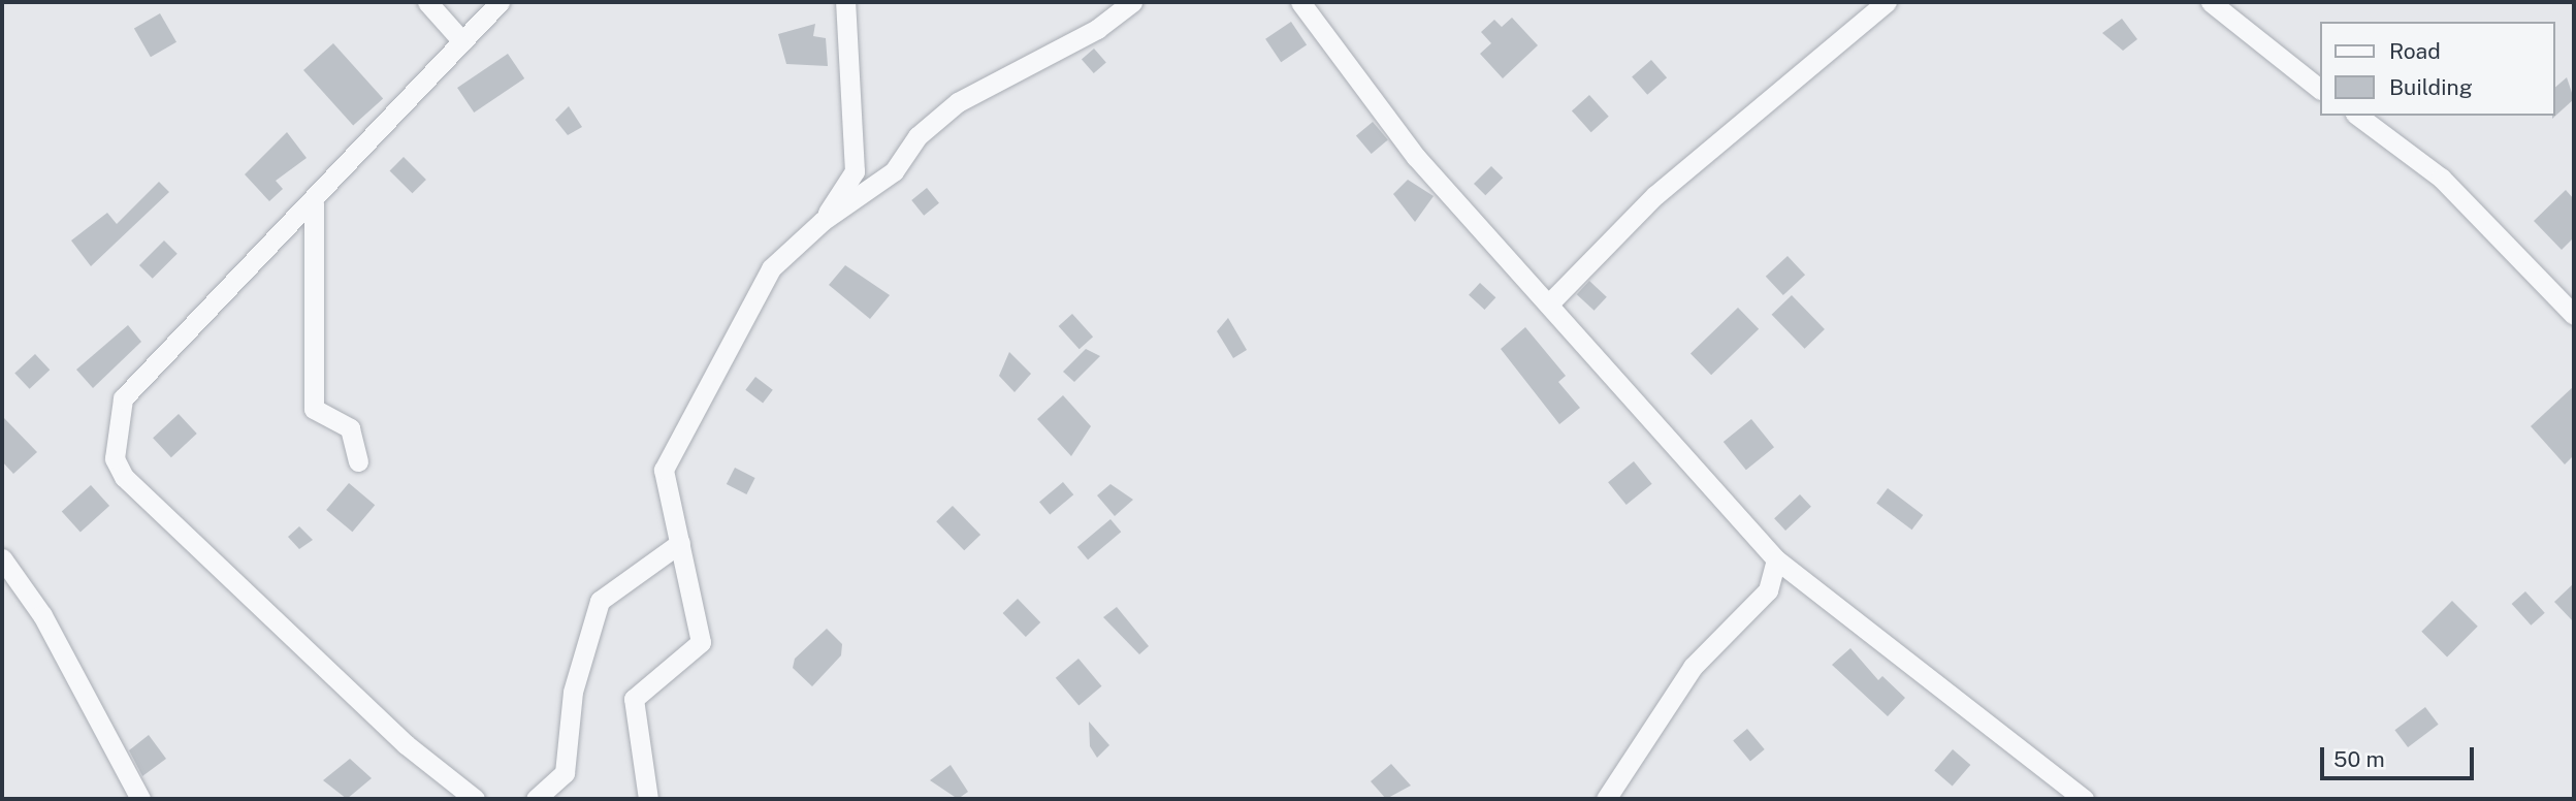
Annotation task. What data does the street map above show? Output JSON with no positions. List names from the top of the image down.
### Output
{
  "legend": ["Road", "Building"],
  "scale_bar": "50 m"
}
